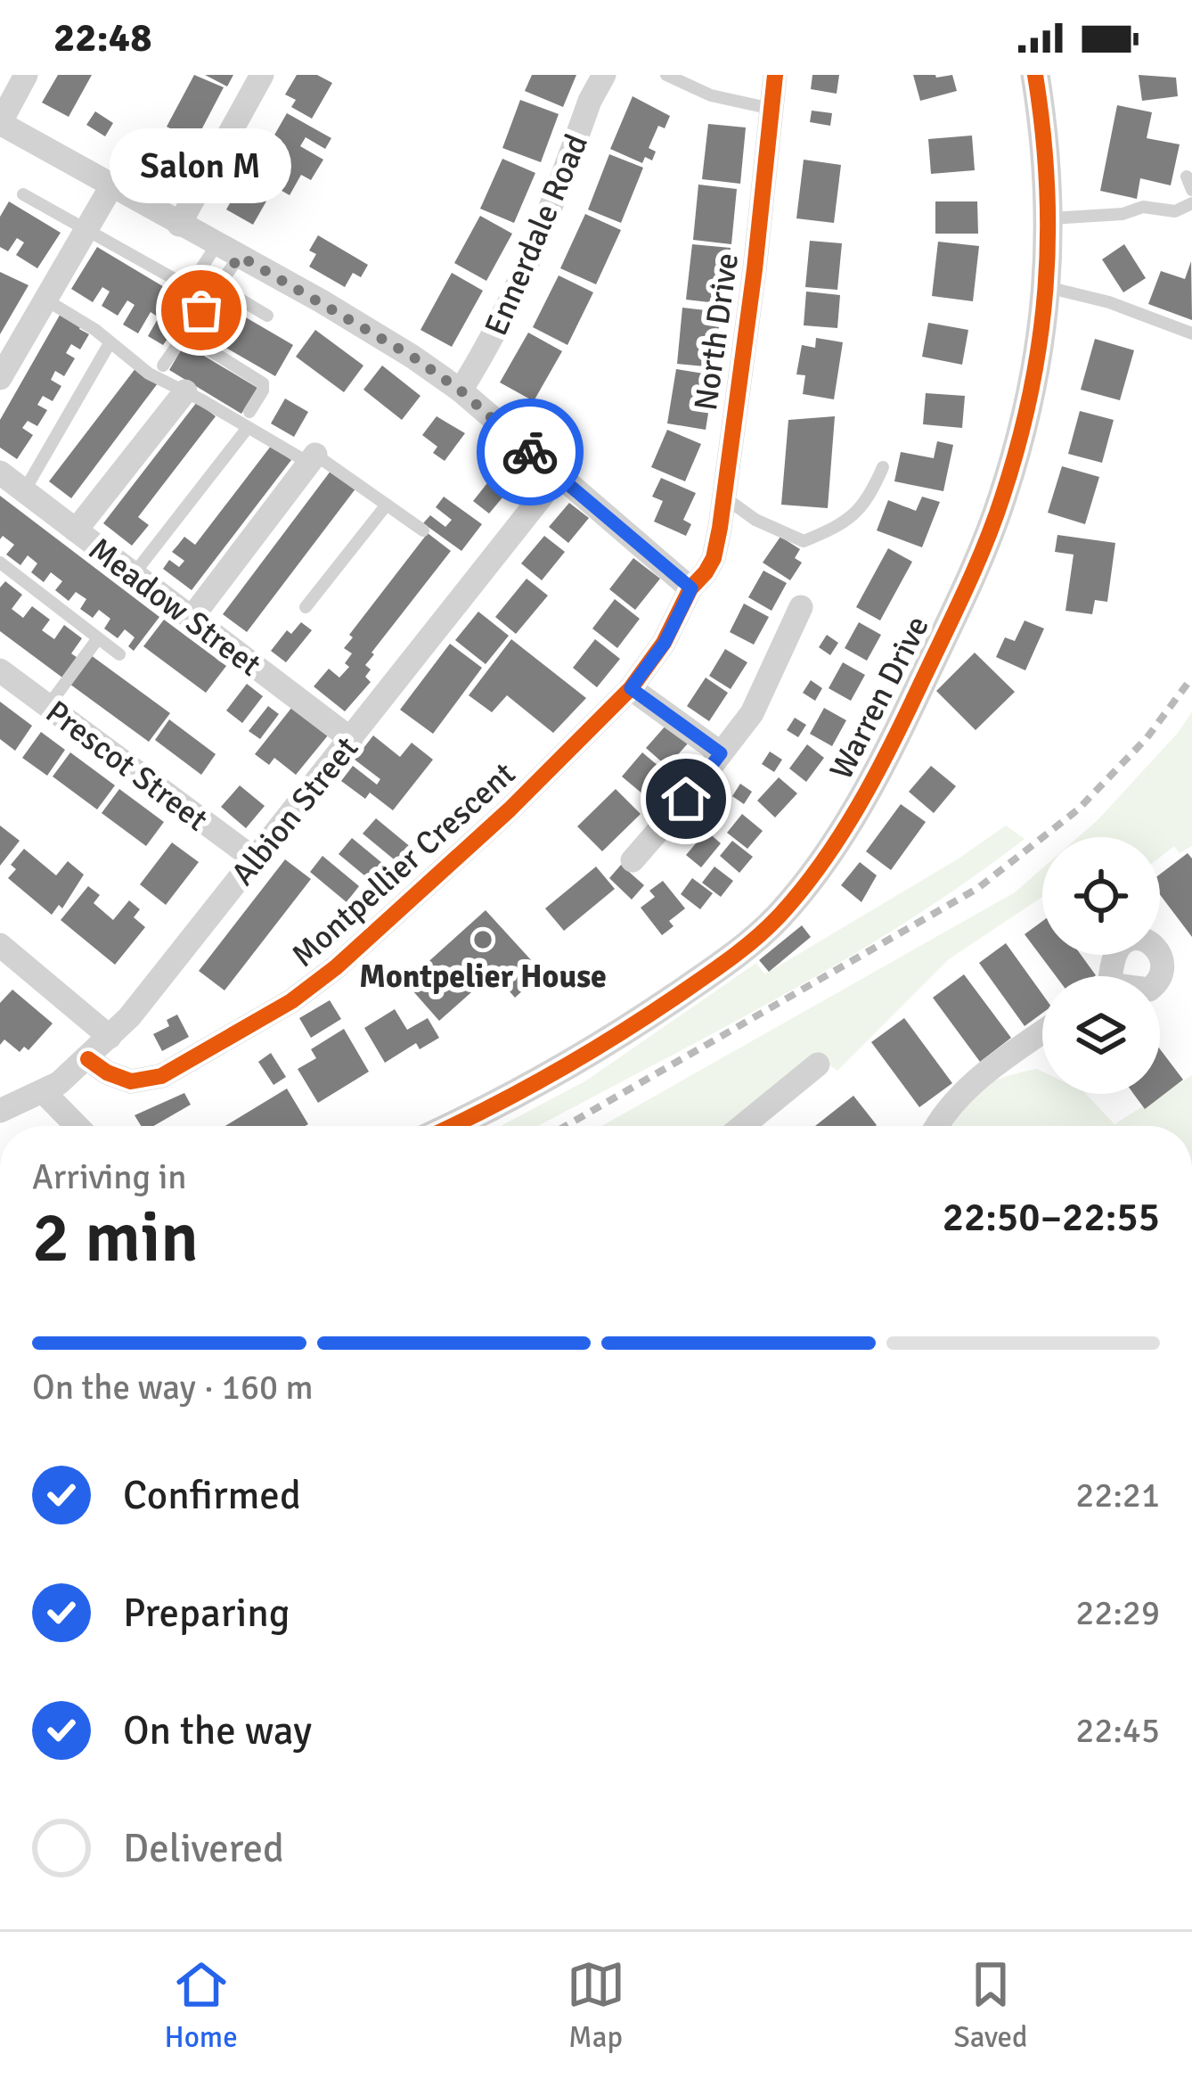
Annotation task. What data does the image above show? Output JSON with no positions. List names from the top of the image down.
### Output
{
  "streets": {
    "street": [
      "Ennerdale Road",
      "North Drive",
      "Meadow Street",
      "Warren Drive",
      "Prescot Street",
      "Albion Street",
      "Montpellier Crescent"
    ]
  },
  "crossings": [
    ["North Drive", "Montpellier Crescent"],
    ["Meadow Street", "Albion Street"],
    ["Prescot Street", "Albion Street"],
    ["Albion Street", "Montpellier Crescent"]
  ],
  "places": ["Salon M", "Montpelier House"],
  "page": {
    "status": "22:48",
    "bubble": "Salon M",
    "heading": ["2 min", "Arriving in", "22:50–22:55"],
    "bar": "On the way · 160 m",
    "list": [
      ["Confirmed", "22:21"],
      ["Preparing", "22:29"],
      ["On the way", "22:45"],
      "Delivered"
    ],
    "tabs": ["Home", "Map", "Saved"]
  }
}
